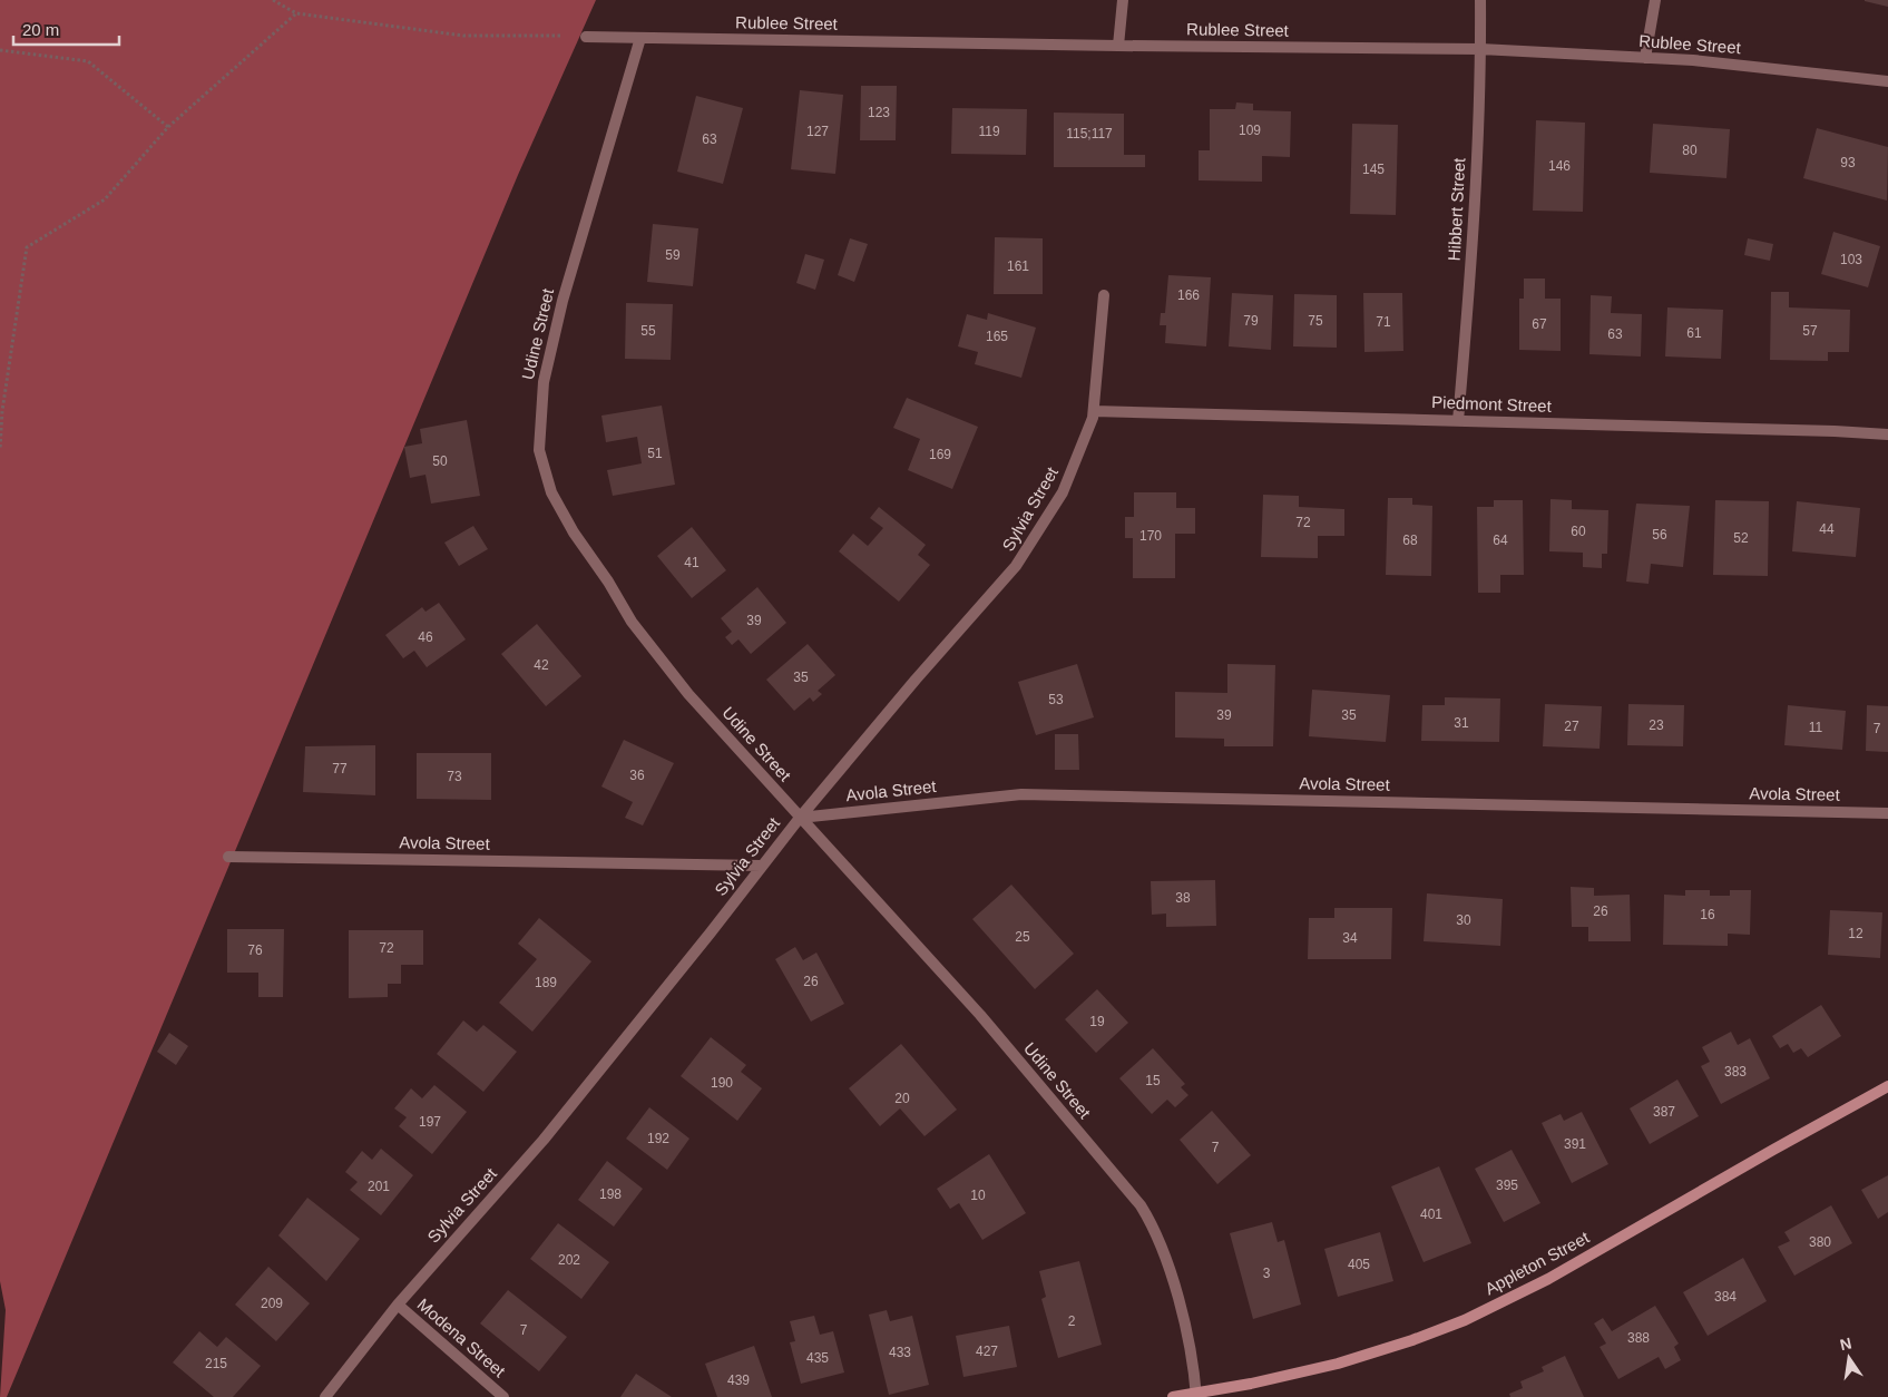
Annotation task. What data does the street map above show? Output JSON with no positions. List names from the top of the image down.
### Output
{
  "streets": {
    "street": [
      "Rublee Street",
      "Hibbert Street",
      "Udine Street",
      "Piedmont Street",
      "Sylvia Street",
      "Avola Street",
      "Appleton Street",
      "Modena Street"
    ]
  },
  "crossings": [
    ["Rublee Street", "Hibbert Street"],
    ["Rublee Street", "Udine Street"],
    ["Hibbert Street", "Piedmont Street"],
    ["Udine Street", "Sylvia Street"],
    ["Udine Street", "Avola Street"],
    ["Udine Street", "Appleton Street"],
    ["Piedmont Street", "Sylvia Street"],
    ["Sylvia Street", "Avola Street"],
    ["Sylvia Street", "Modena Street"]
  ],
  "house_numbers": [
    "123",
    "109",
    "127",
    "119",
    "115;117",
    "63",
    "80",
    "93",
    "146",
    "145",
    "59",
    "103",
    "161",
    "166",
    "79",
    "75",
    "71",
    "67",
    "55",
    "57",
    "61",
    "63",
    "165",
    "51",
    "169",
    "50",
    "72",
    "44",
    "60",
    "56",
    "170",
    "52",
    "68",
    "64",
    "41",
    "39",
    "46",
    "42",
    "35",
    "53",
    "39",
    "35",
    "31",
    "23",
    "27",
    "11",
    "7",
    "77",
    "36",
    "73",
    "38",
    "26",
    "16",
    "30",
    "12",
    "25",
    "34",
    "72",
    "76",
    "26",
    "189",
    "19",
    "383",
    "15",
    "190",
    "20",
    "387",
    "197",
    "192",
    "391",
    "7",
    "395",
    "201",
    "198",
    "10",
    "401",
    "380",
    "202",
    "405",
    "3",
    "384",
    "209",
    "2",
    "7",
    "388",
    "427",
    "433",
    "435",
    "215",
    "439"
  ],
  "scale_bar": "20 m",
  "north": "top"
}
